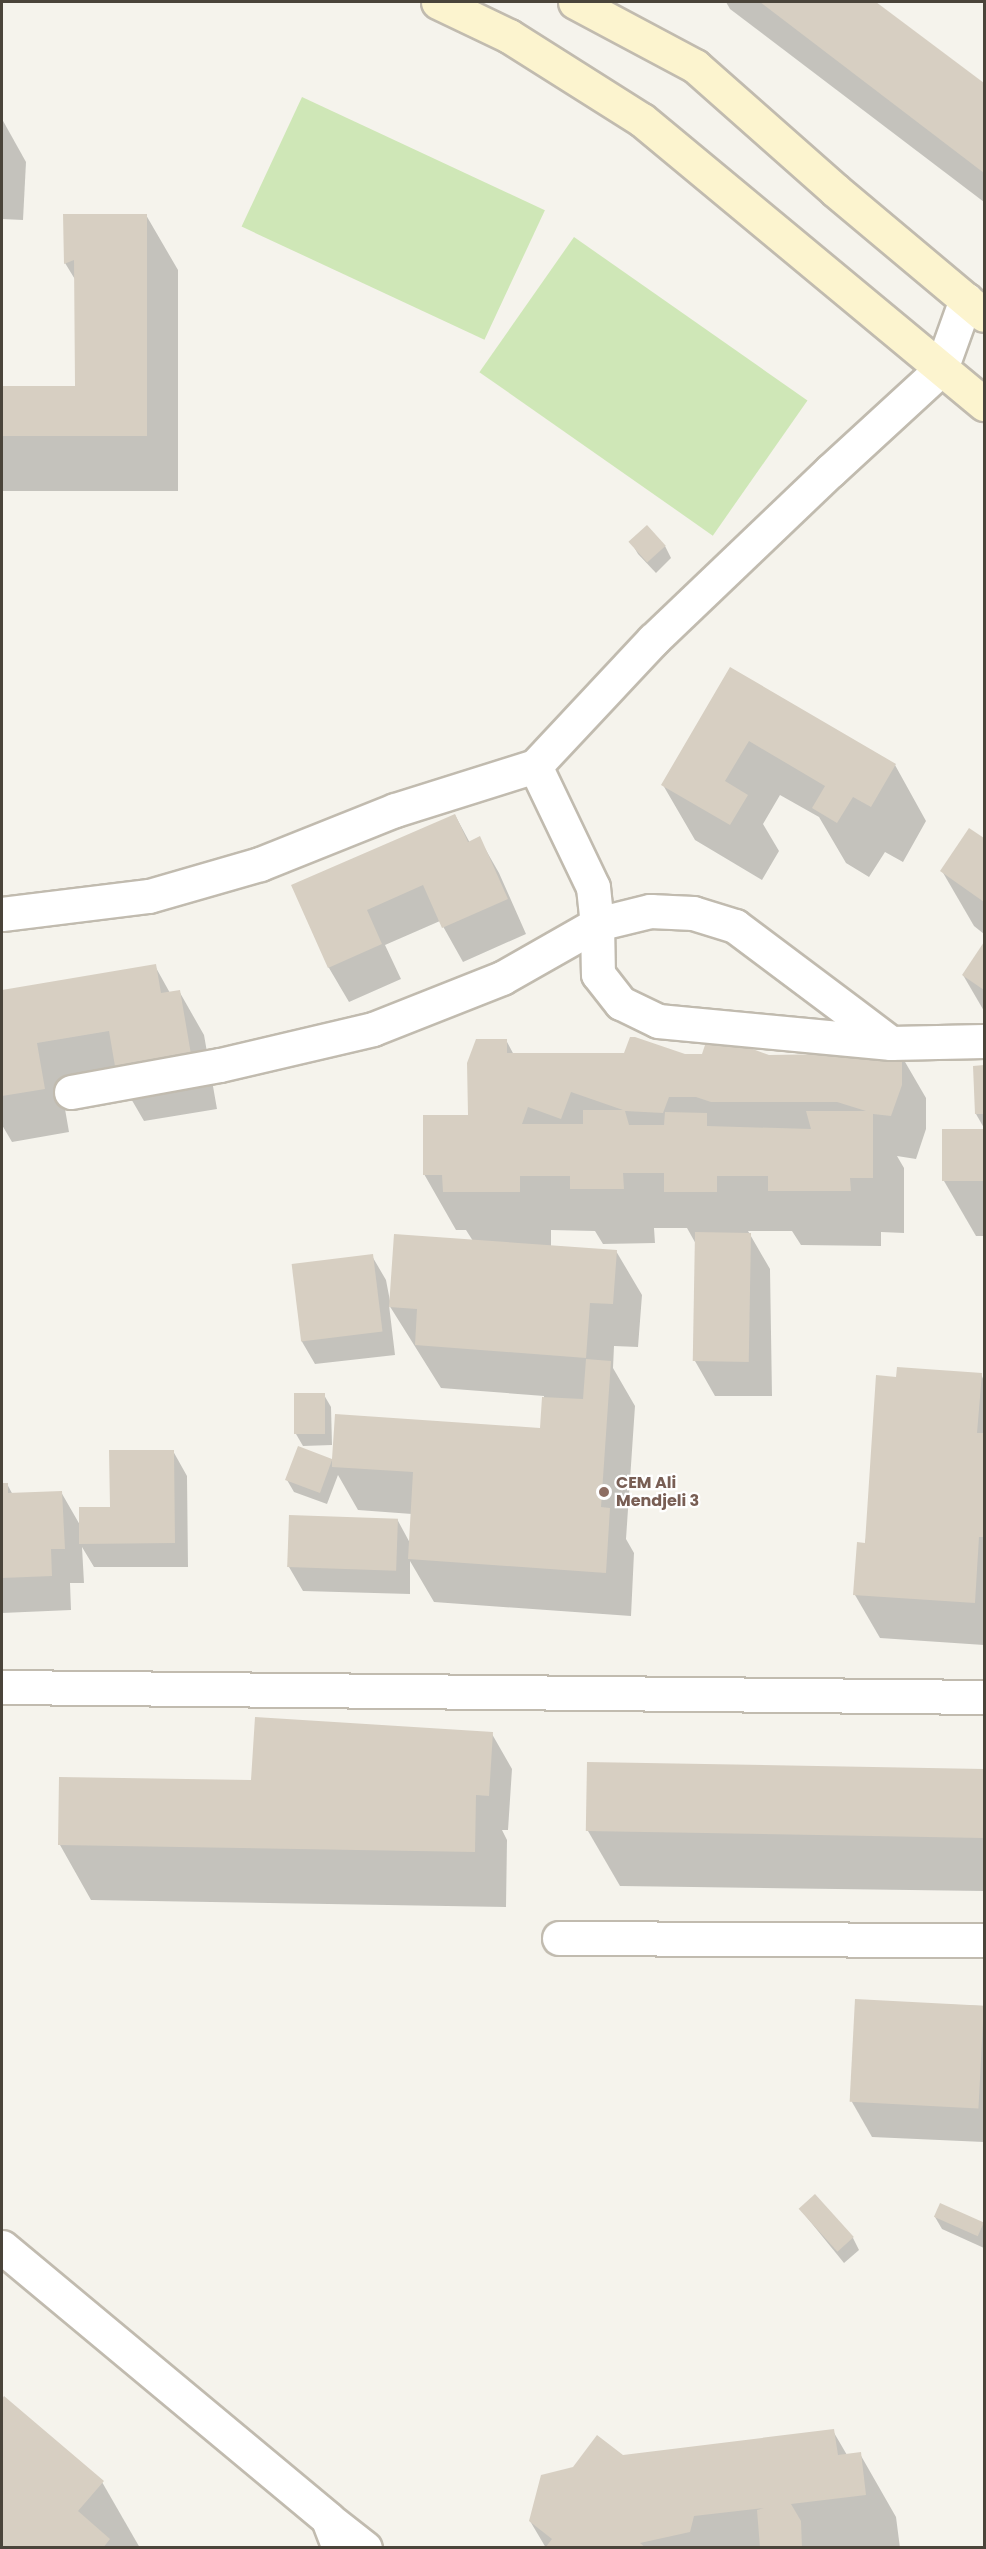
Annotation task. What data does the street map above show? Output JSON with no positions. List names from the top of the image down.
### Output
{
  "places": ["CEM Ali Mendjeli 3"]
}
